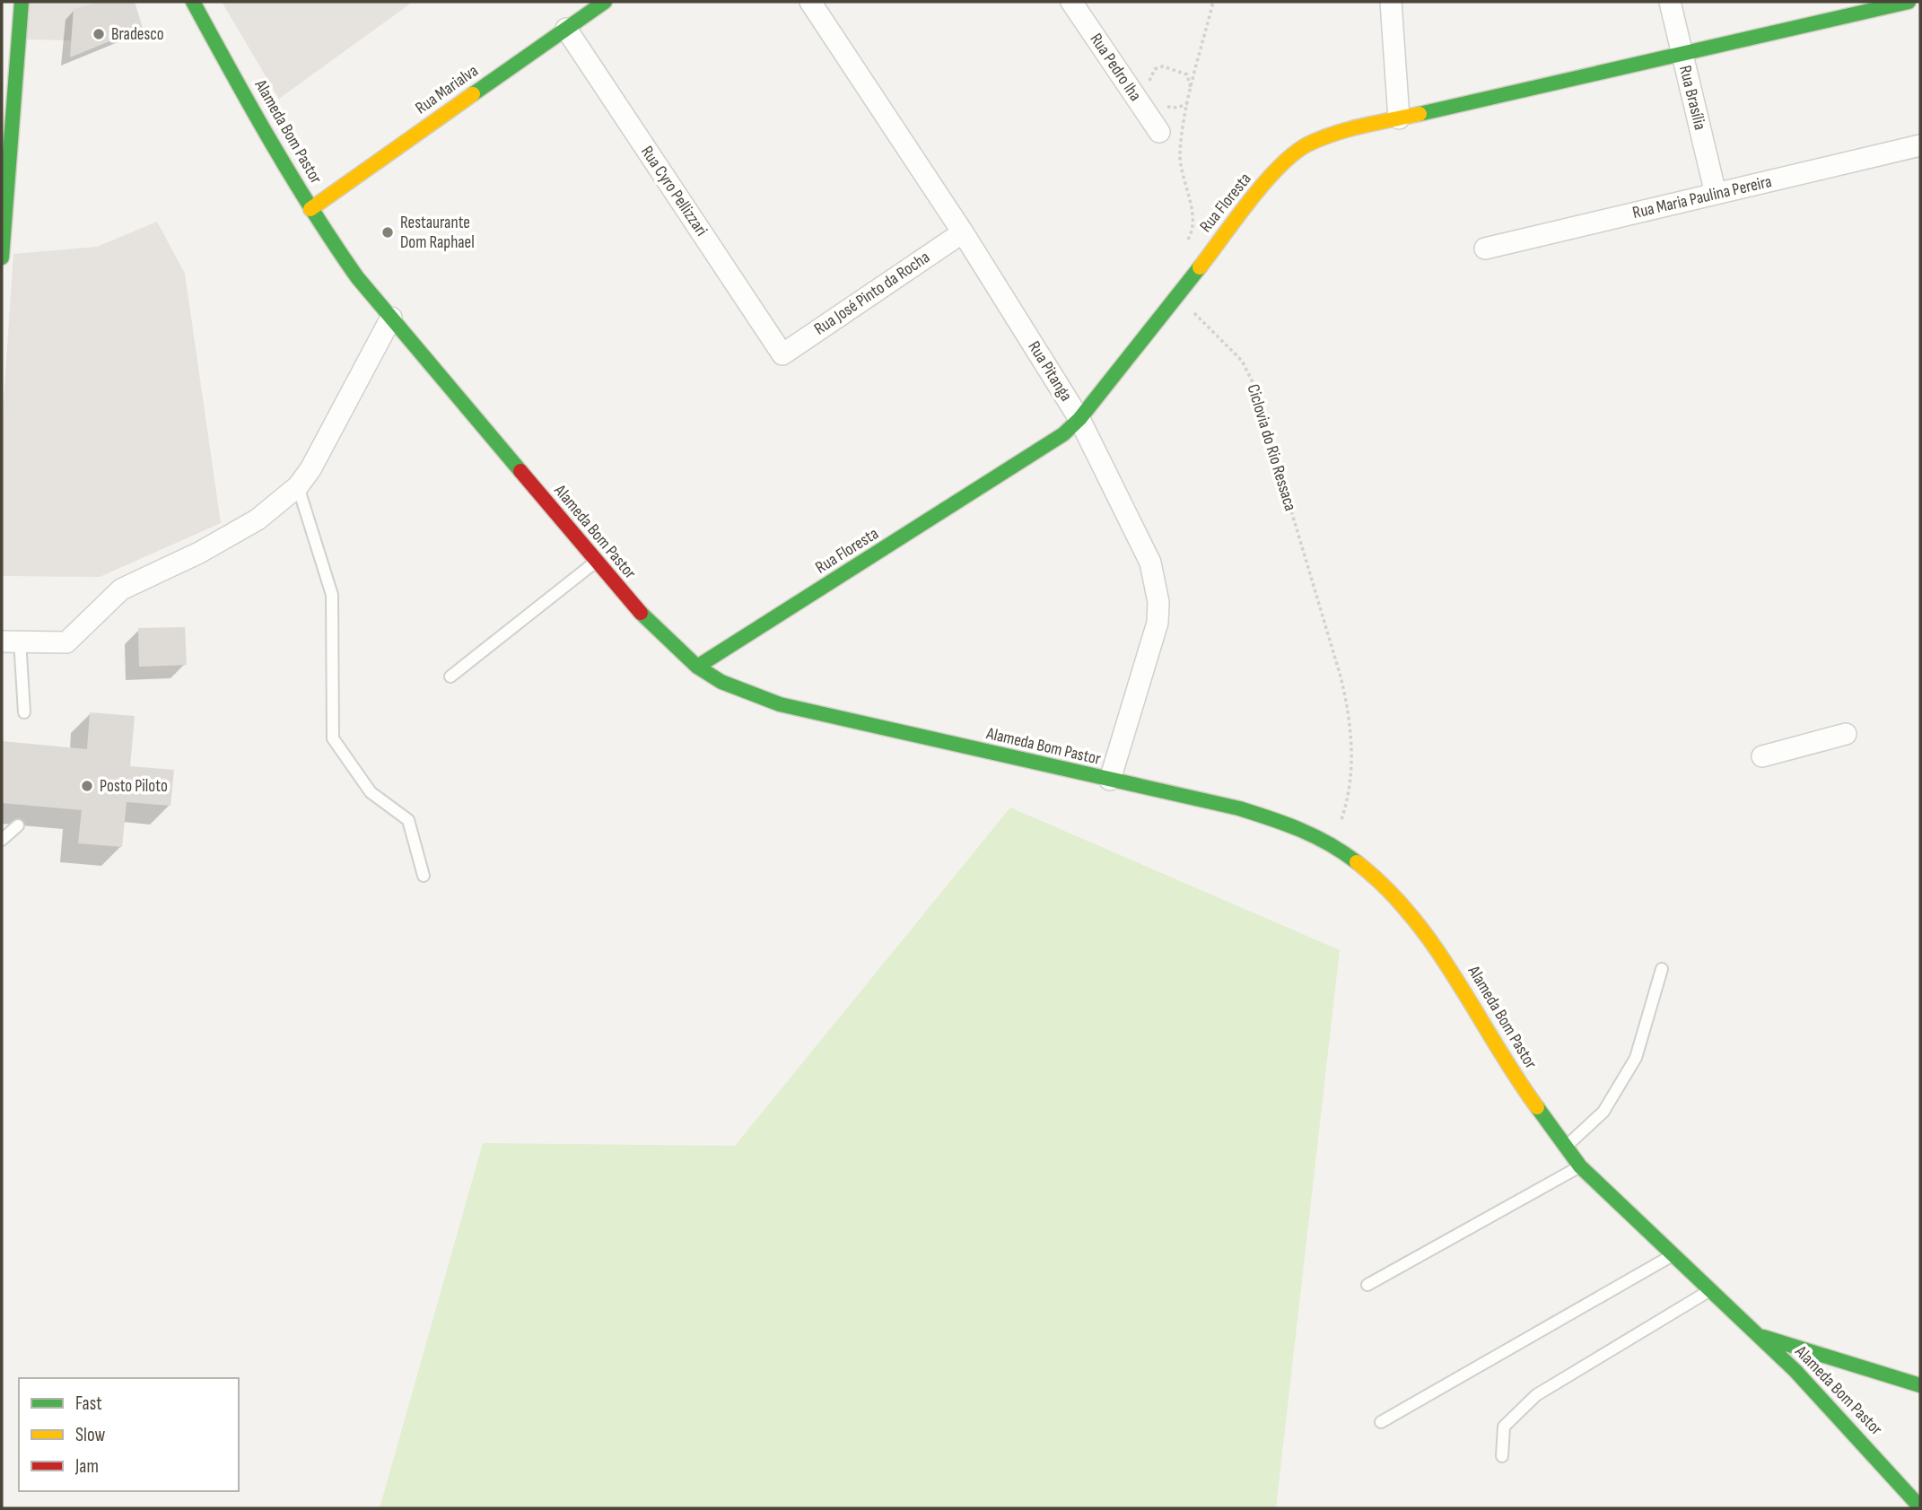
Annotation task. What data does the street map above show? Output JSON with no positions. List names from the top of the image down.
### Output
{
  "streets": {
    "main road": ["Rua Marialva", "Alameda Bom Pastor", "Rua Floresta"],
    "street": [
      "Rua Pedro Iha",
      "Rua Brasília",
      "Rua Cyro Pellizzari",
      "Rua Maria Paulina Pereira",
      "Rua José Pinto da Rocha",
      "Rua Pitanga"
    ],
    "path": ["Ciclovia do Rio Ressaca"]
  },
  "crossings": [
    ["Rua Marialva", "Alameda Bom Pastor"],
    ["Rua Marialva", "Rua Cyro Pellizzari"],
    ["Rua Brasília", "Rua Maria Paulina Pereira"],
    ["Rua Brasília", "Rua Floresta"],
    ["Alameda Bom Pastor", "Rua Floresta"],
    ["Alameda Bom Pastor", "Rua Pitanga"],
    ["Alameda Bom Pastor", "Ciclovia do Rio Ressaca"],
    ["Rua Cyro Pellizzari", "Rua José Pinto da Rocha"],
    ["Rua Floresta", "Rua Pitanga"],
    ["Rua Floresta", "Ciclovia do Rio Ressaca"],
    ["Rua José Pinto da Rocha", "Rua Pitanga"]
  ],
  "places": ["Bradesco", "Restaurante Dom Raphael", "Posto Piloto"],
  "legend": ["Fast", "Slow", "Jam"]
}
